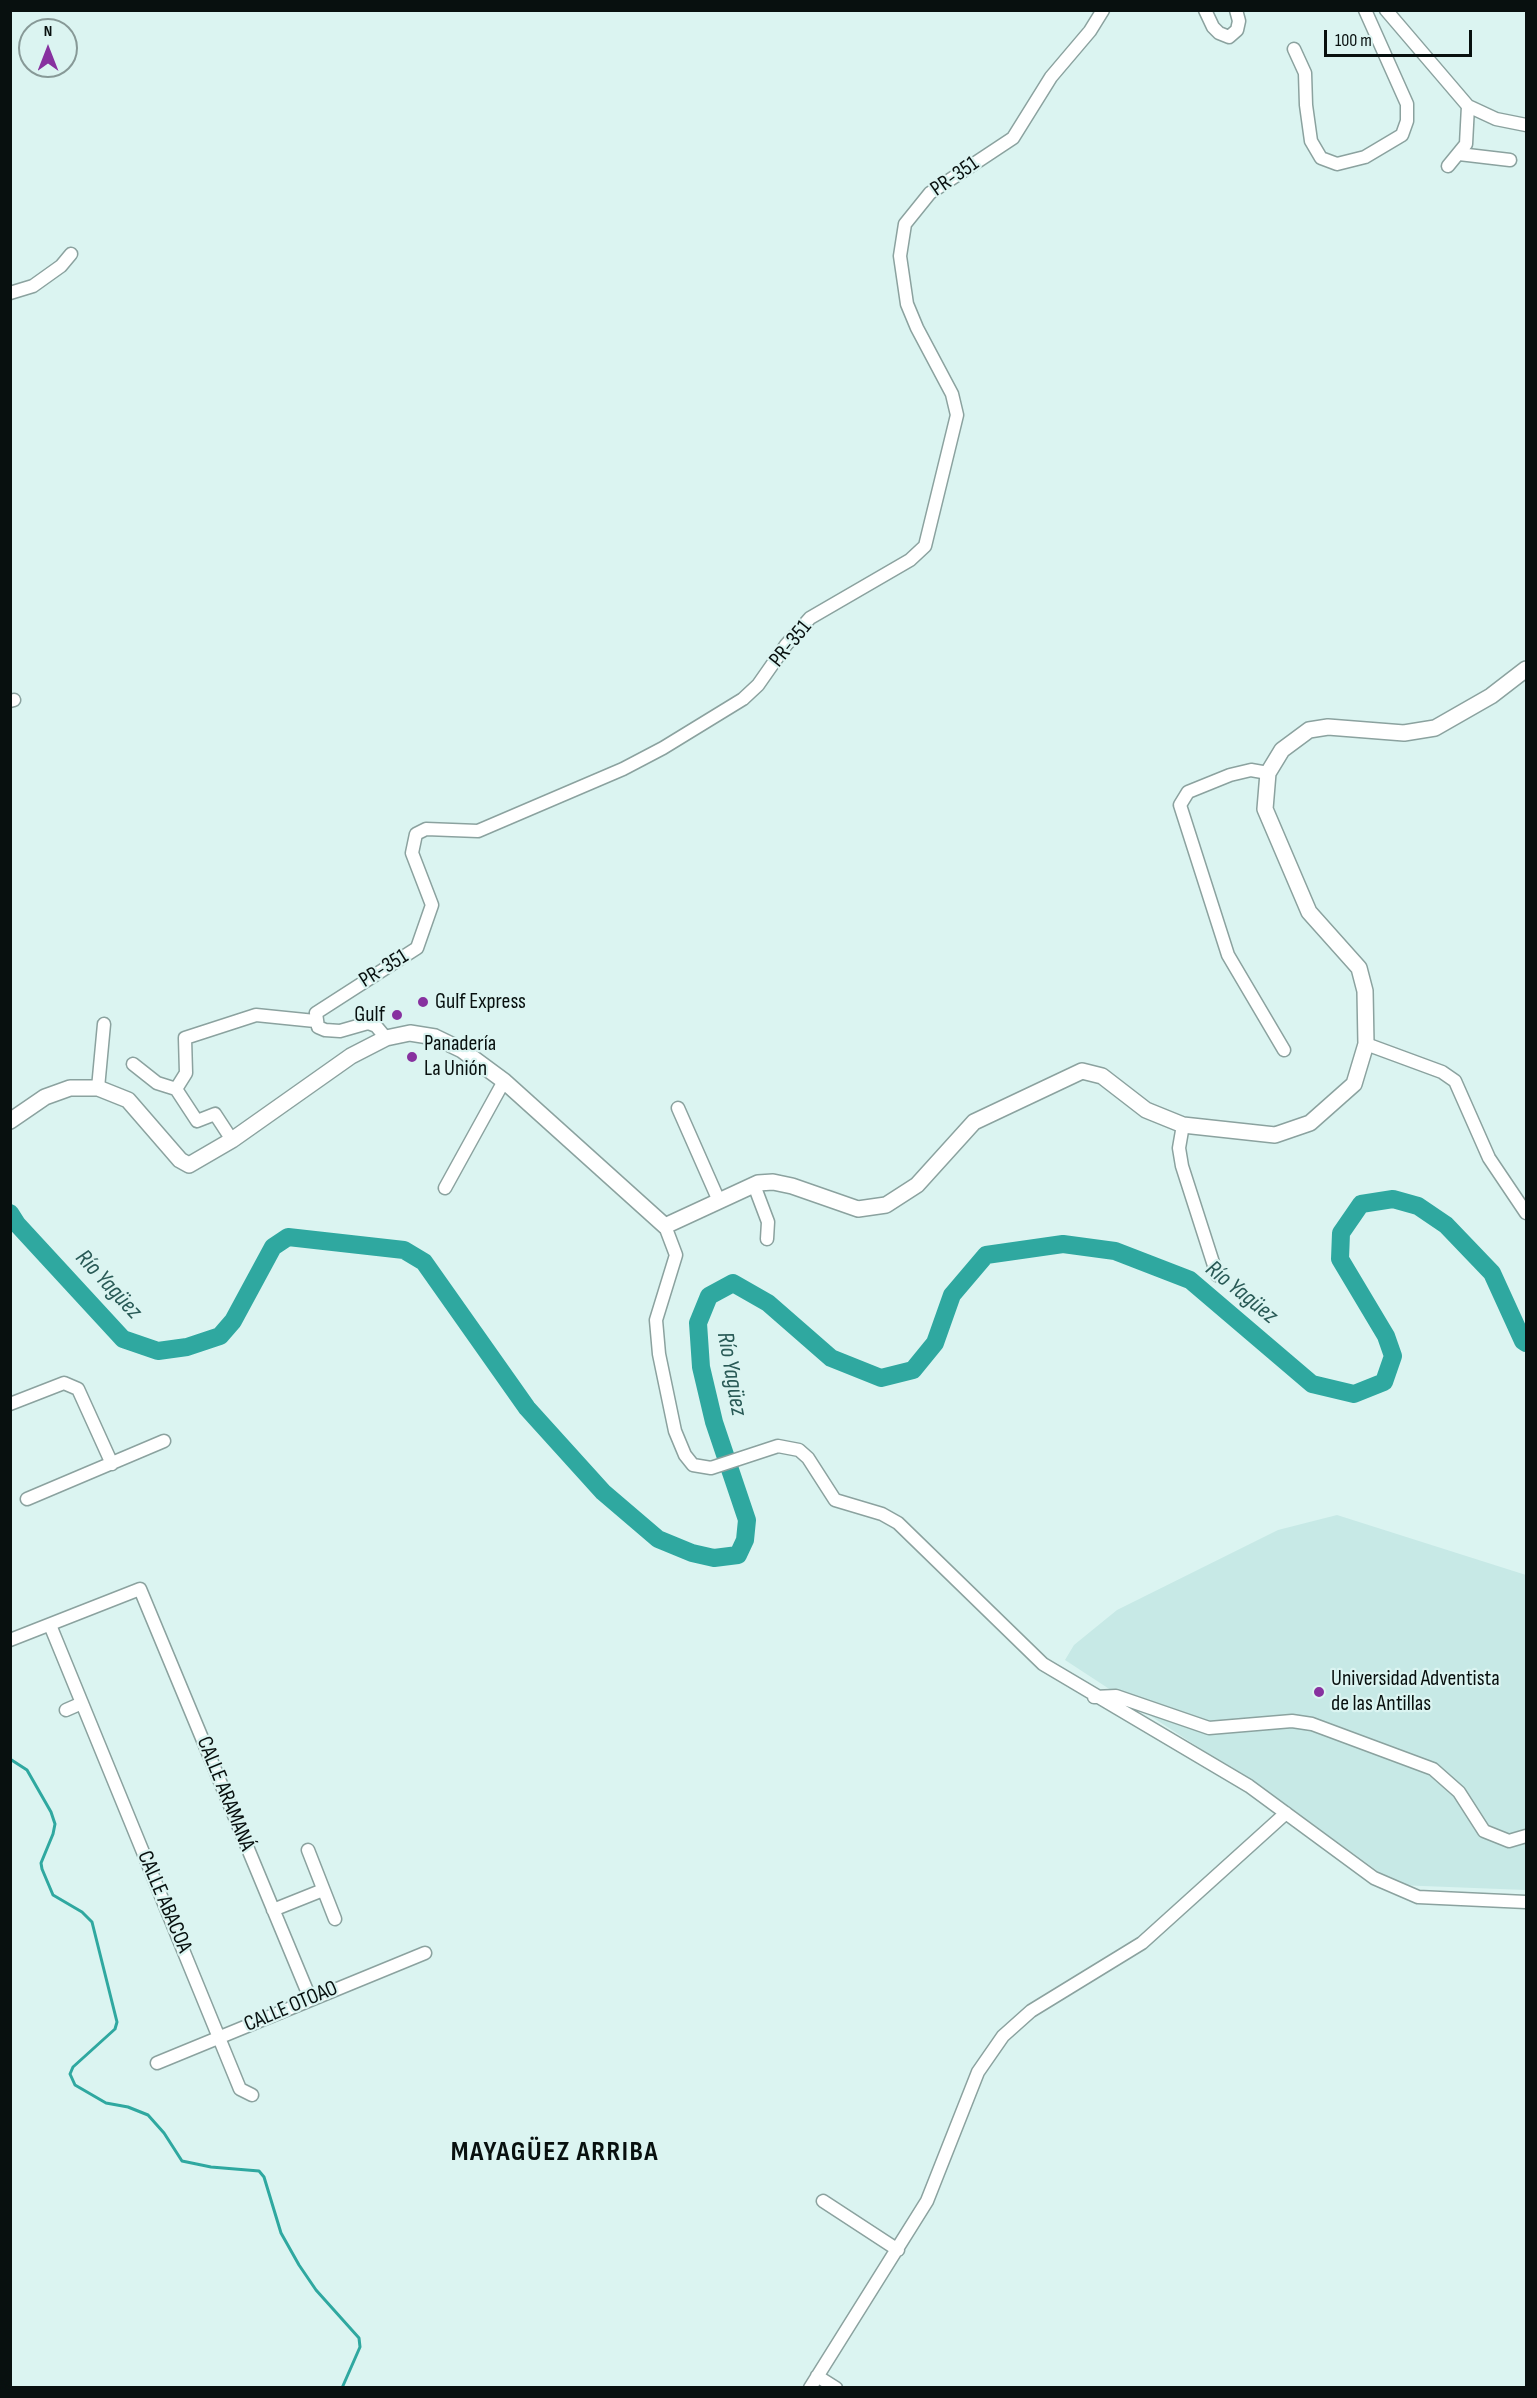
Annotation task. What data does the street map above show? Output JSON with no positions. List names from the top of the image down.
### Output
{
  "streets": {
    "street": [
      "PR-351",
      "CALLE ARAMANÁ",
      "CALLE ABACOA",
      "CALLE OTOAO"
    ]
  },
  "crossings": [
    ["CALLE ARAMANÁ", "CALLE ABACOA"],
    ["CALLE ARAMANÁ", "CALLE OTOAO"],
    ["CALLE ABACOA", "CALLE OTOAO"]
  ],
  "districts": ["MAYAGÜEZ ARRIBA"],
  "water": ["Río Yagüez"],
  "places": [
    "Gulf Express",
    "Gulf",
    "Panadería La Unión",
    "Universidad Adventista de las Antillas"
  ],
  "scale_bar": "100 m",
  "north": "top"
}
